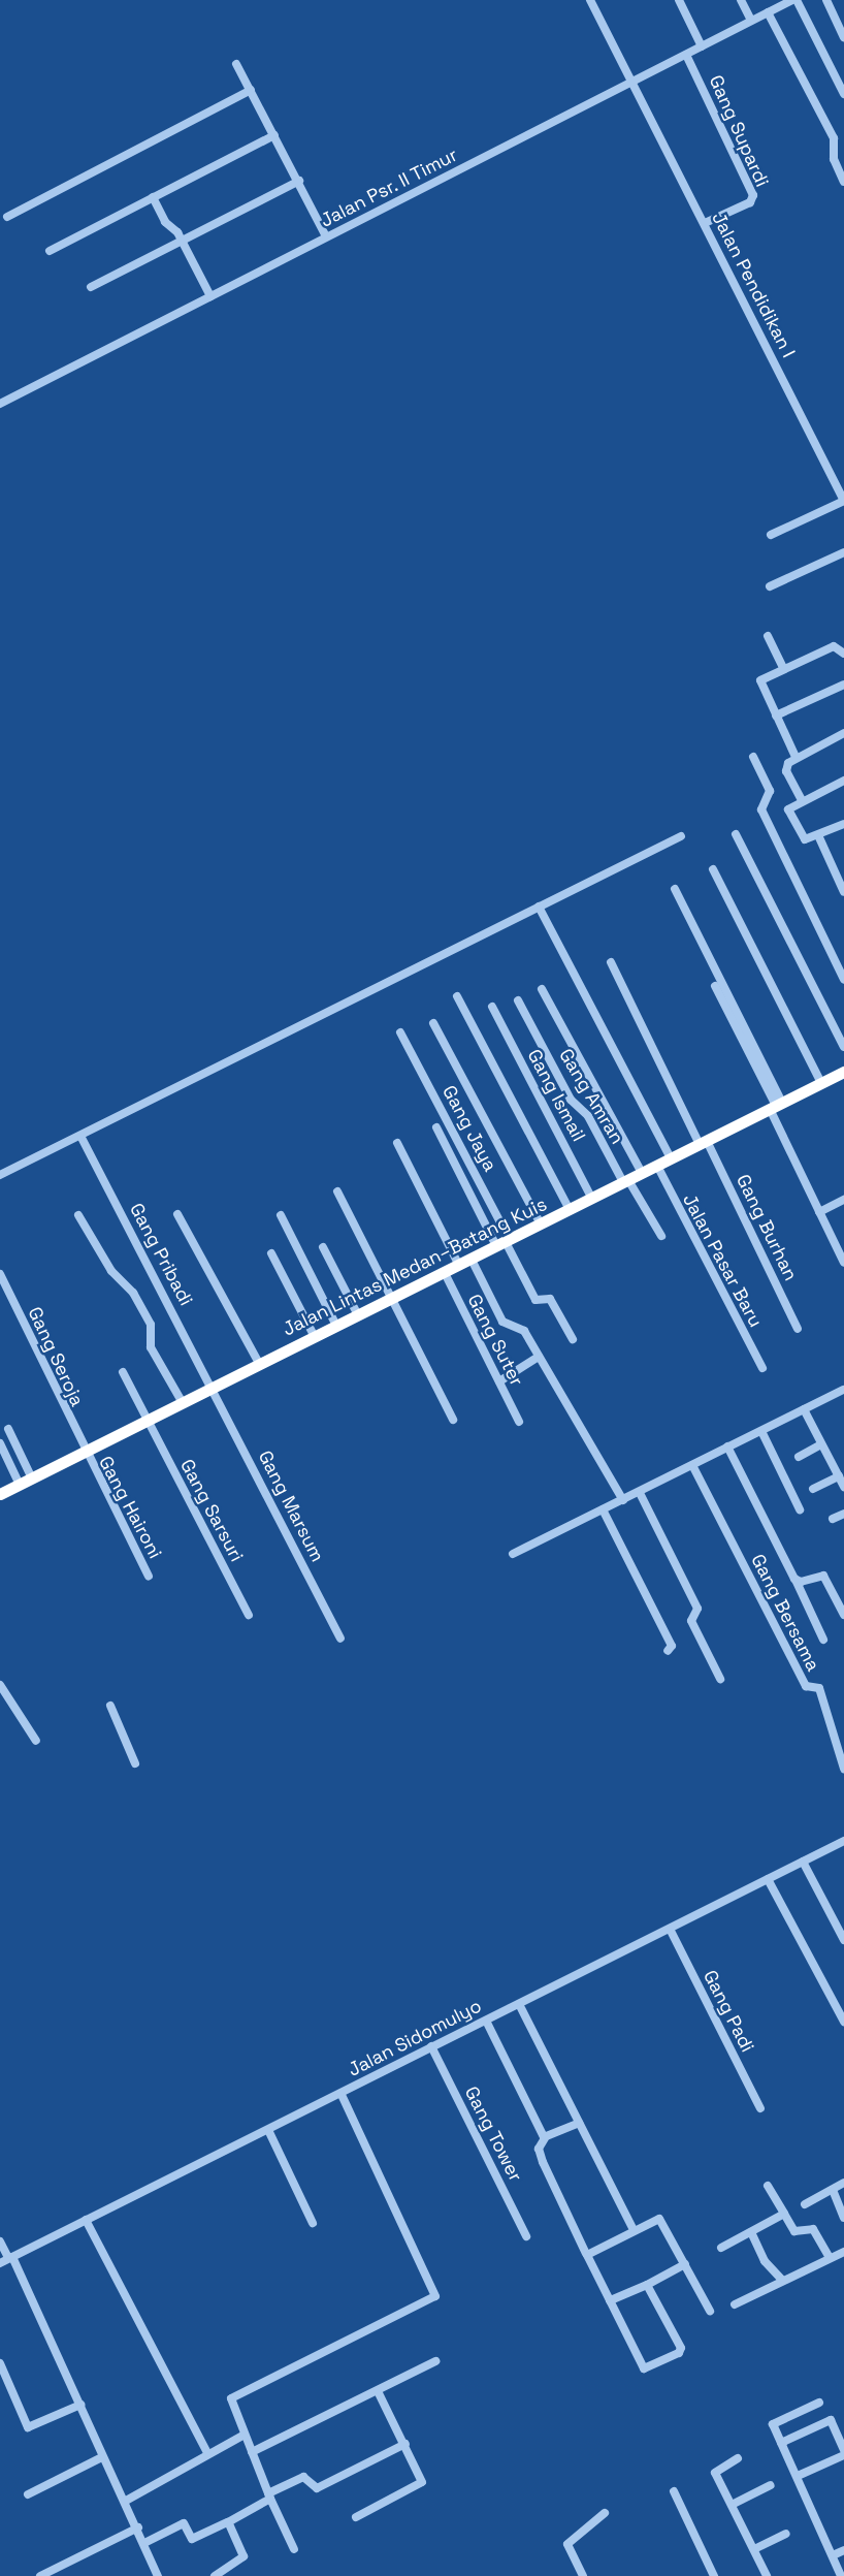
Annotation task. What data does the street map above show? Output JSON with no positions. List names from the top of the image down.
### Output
{
  "streets": {
    "highway": ["Jalan Lintas Medan–Batang Kuis"],
    "street": [
      "Gang Supardi",
      "Jalan Psr. II Timur",
      "Jalan Pendidikan I",
      "Gang Ismail",
      "Gang Amran",
      "Gang Jaya",
      "Gang Burhan",
      "Gang Pribadi",
      "Jalan Pasar Baru",
      "Gang Suter",
      "Gang Seroja",
      "Gang Marsum",
      "Gang Haironi",
      "Gang Sarsuri",
      "Gang Bersama",
      "Gang Padi",
      "Jalan Sidomulyo",
      "Gang Tower"
    ]
  },
  "crossings": [
    ["Gang Supardi", "Jalan Psr. II Timur"],
    ["Gang Supardi", "Jalan Pendidikan I"],
    ["Jalan Psr. II Timur", "Jalan Pendidikan I"],
    ["Gang Ismail", "Jalan Lintas Medan–Batang Kuis"],
    ["Gang Amran", "Jalan Lintas Medan–Batang Kuis"],
    ["Gang Jaya", "Jalan Lintas Medan–Batang Kuis"],
    ["Gang Burhan", "Jalan Lintas Medan–Batang Kuis"],
    ["Gang Pribadi", "Jalan Lintas Medan–Batang Kuis"],
    ["Gang Pribadi", "Gang Marsum"],
    ["Jalan Pasar Baru", "Jalan Lintas Medan–Batang Kuis"],
    ["Jalan Lintas Medan–Batang Kuis", "Gang Suter"],
    ["Jalan Lintas Medan–Batang Kuis", "Gang Seroja"],
    ["Jalan Lintas Medan–Batang Kuis", "Gang Marsum"],
    ["Jalan Lintas Medan–Batang Kuis", "Gang Haironi"],
    ["Jalan Lintas Medan–Batang Kuis", "Gang Sarsuri"],
    ["Gang Seroja", "Gang Haironi"],
    ["Gang Padi", "Jalan Sidomulyo"],
    ["Jalan Sidomulyo", "Gang Tower"]
  ]
}
